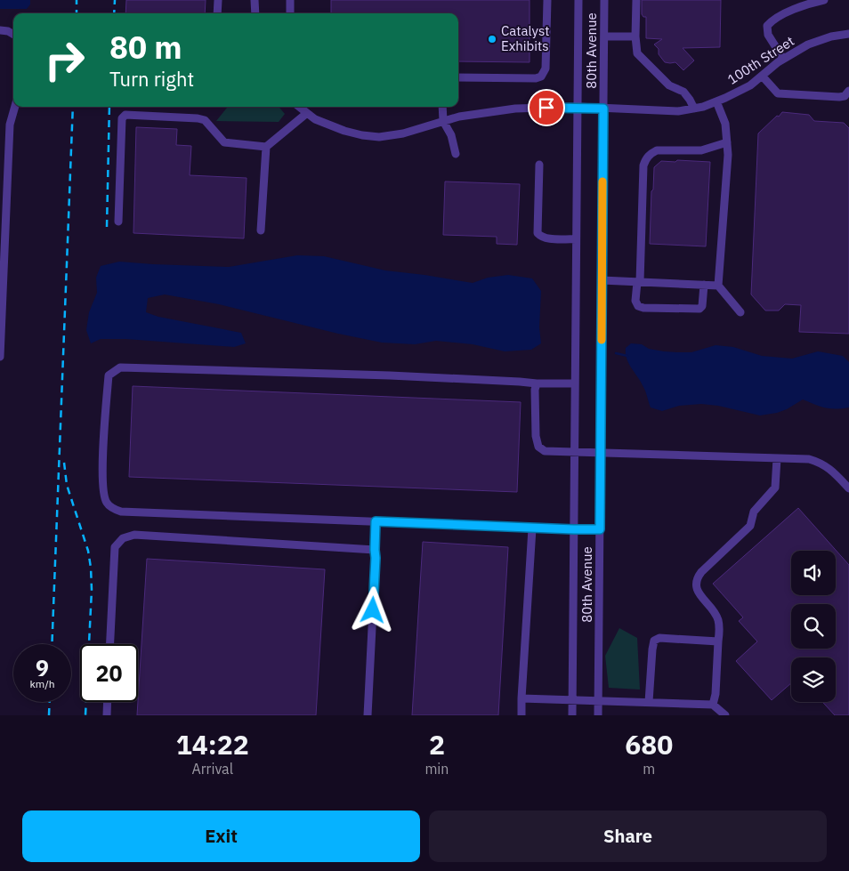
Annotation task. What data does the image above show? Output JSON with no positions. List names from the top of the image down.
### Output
{
  "streets": {
    "street": ["80th Avenue", "100th Street"]
  },
  "crossings": [
    ["80th Avenue", "100th Street"]
  ],
  "places": ["Catalyst Exhibits"],
  "page": {
    "turn": ["80 m", "Turn right"],
    "speed": "9 km/h",
    "limit": "20",
    "eta": [
      "14:22",
      "Arrival",
      "2",
      "min",
      "680",
      "m"
    ],
    "buttons": ["Exit", "Share"]
  }
}
